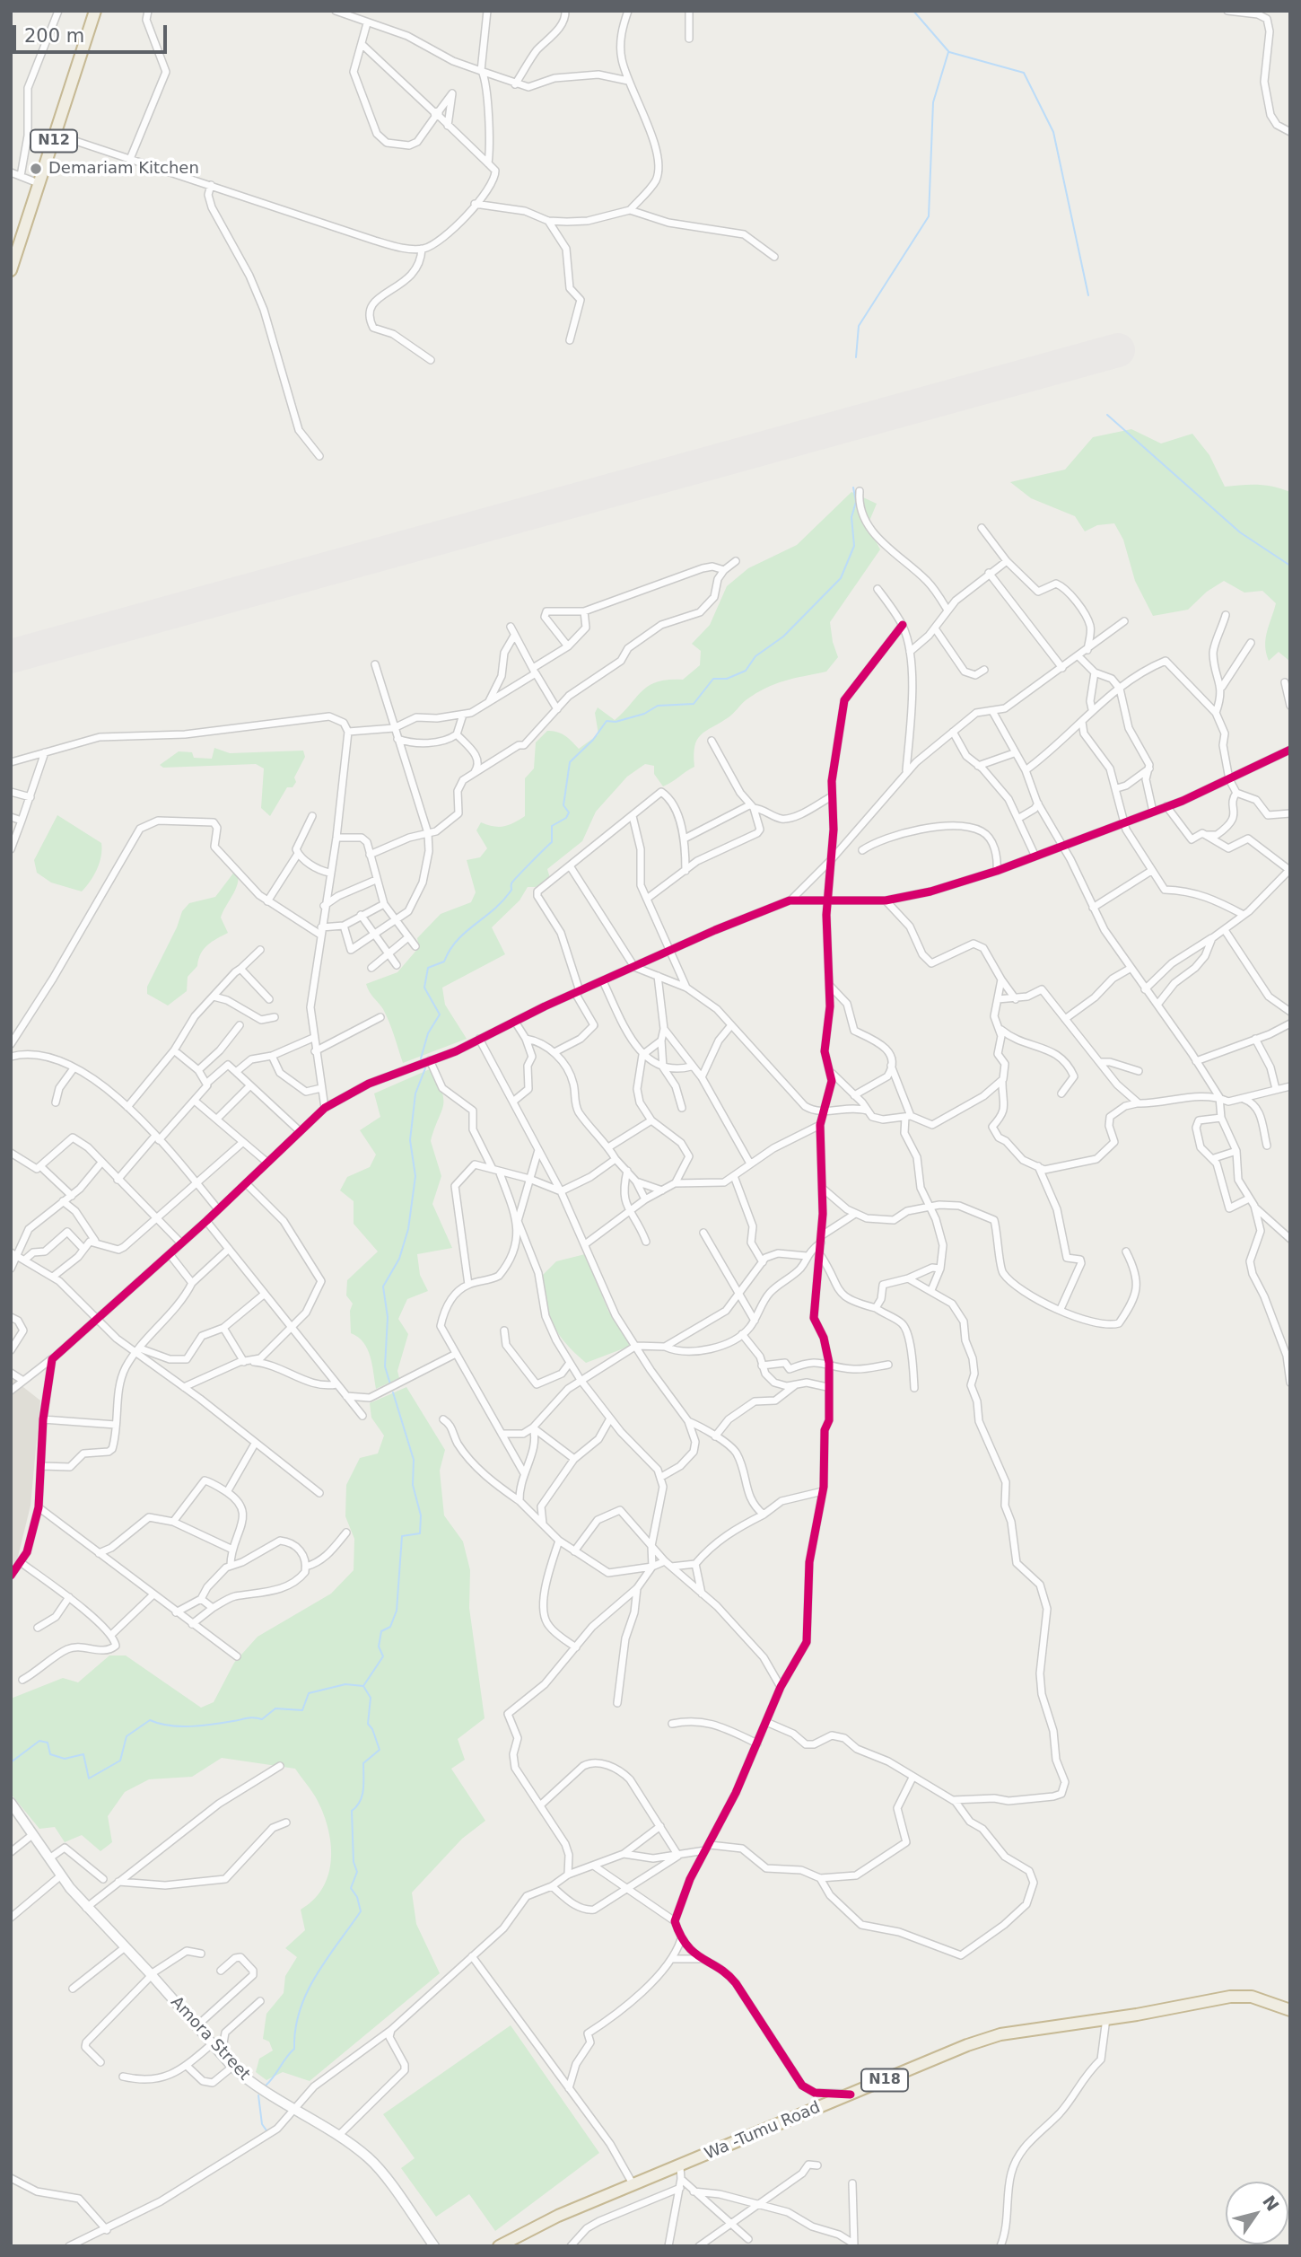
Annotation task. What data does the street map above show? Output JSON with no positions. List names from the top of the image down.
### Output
{
  "streets": {
    "highway": ["N12", "N18", "Wa -Tumu Road"],
    "street": ["Amora Street"]
  },
  "places": ["Demariam Kitchen"],
  "scale_bar": "200 m",
  "north": "top right"
}
